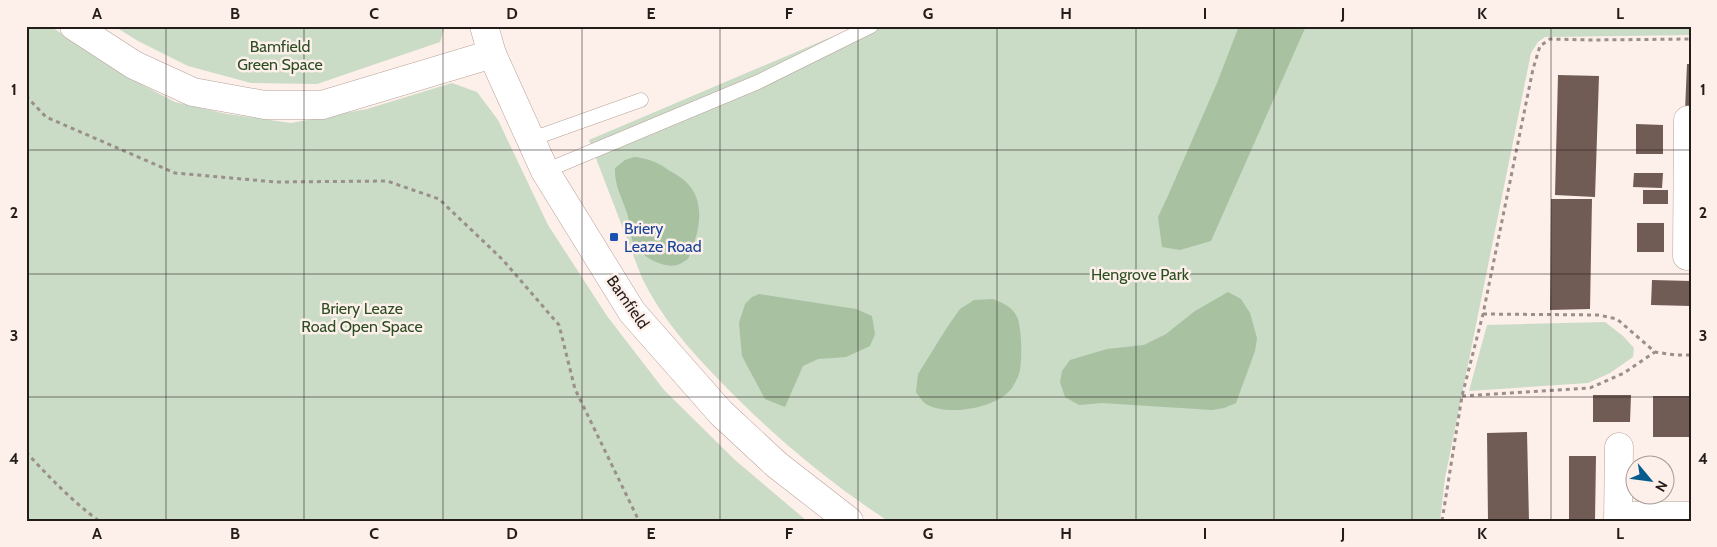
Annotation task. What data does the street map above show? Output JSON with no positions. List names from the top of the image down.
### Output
{
  "streets": {
    "street": ["Bamfield"]
  },
  "parks": ["Bamfield Green Space", "Hengrove Park", "Briery Leaze Road Open Space"],
  "places": {
    "transit": ["Briery Leaze Road"]
  },
  "north": "bottom right",
  "grid": {
    "columns": [
      "A",
      "B",
      "C",
      "D",
      "E",
      "F",
      "G",
      "H",
      "I",
      "J",
      "K",
      "L"
    ],
    "rows": [
      "1",
      "2",
      "3",
      "4"
    ]
  }
}
